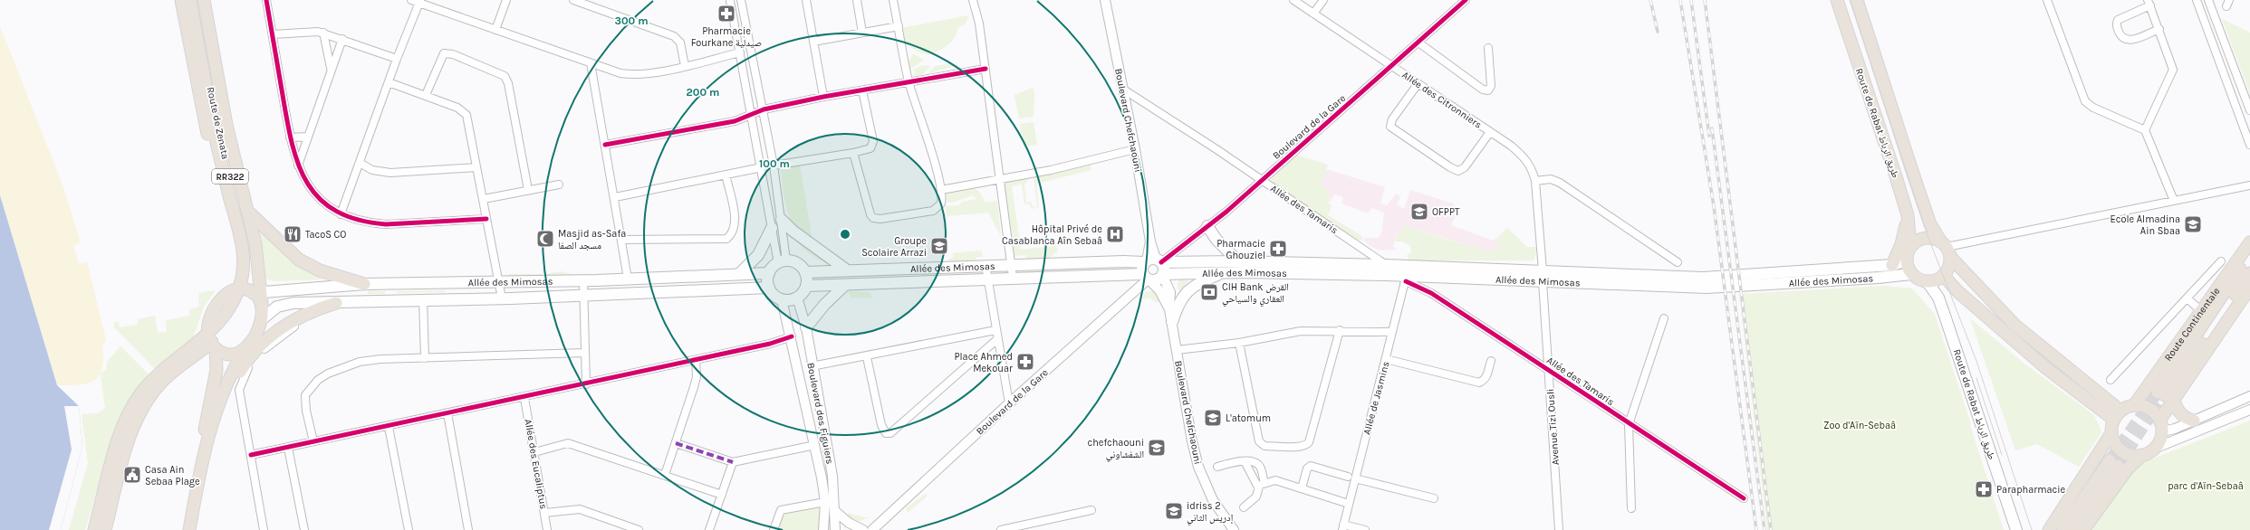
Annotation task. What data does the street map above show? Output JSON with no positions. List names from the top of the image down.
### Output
{
  "streets": {
    "main road": [
      "Route de Zenata",
      "Route de Rabat طريق الرباط",
      "RR322",
      "Allée des Mimosas",
      "Route Continentale"
    ],
    "street": [
      "Allée des Citronniers",
      "Boulevard Chefchaouni",
      "Boulevard de la Gare",
      "Allée des Tamaris",
      "Allée de Jasmins",
      "Boulevard des Figuiers",
      "Avenue Tizi Ousli",
      "Allée des Eucaliptus"
    ]
  },
  "crossings": [
    ["Allée des Citronniers", "Boulevard de la Gare"],
    ["Allée des Citronniers", "Avenue Tizi Ousli"],
    ["Boulevard Chefchaouni", "Boulevard de la Gare"],
    ["Boulevard Chefchaouni", "Allée des Tamaris"],
    ["Boulevard Chefchaouni", "Allée des Mimosas"],
    ["Route de Zenata", "RR322"],
    ["Route de Zenata", "Allée des Mimosas"],
    ["Route de Rabat طريق الرباط", "Allée des Mimosas"],
    ["Boulevard de la Gare", "Allée des Tamaris"],
    ["Boulevard de la Gare", "Allée des Mimosas"],
    ["RR322", "Allée des Mimosas"],
    ["Allée des Tamaris", "Allée des Mimosas"],
    ["Allée des Tamaris", "Allée de Jasmins"],
    ["Allée des Tamaris", "Avenue Tizi Ousli"],
    ["Allée des Mimosas", "Allée de Jasmins"],
    ["Allée des Mimosas", "Boulevard des Figuiers"],
    ["Allée des Mimosas", "Avenue Tizi Ousli"]
  ],
  "parks": ["Zoo d'Aïn-Sebaâ", "parc d'Aïn-Sebaâ"],
  "places": {
    "pharmacy": [
      "Pharmacie Fourkane صيدلية",
      "Pharmacie Ghouziel",
      "Place Ahmed Mekouar",
      "Parapharmacie"
    ],
    "school or university": [
      "OFPPT",
      "Ecole Almadina Ain Sbaa",
      "Groupe Scolaire Arrazi",
      "L'atomum",
      "chefchaouni الشفشاوني",
      "idriss 2 إدريس الثاني"
    ],
    "restaurant": ["TacoS CO"],
    "hospital": ["Hôpital Privé de Casablanca Aîn Sebaâ"],
    "mosque": ["Masjid as-Safa مسجد الصفا"],
    "bank": ["CIH Bank القرض العقاري والسياحي"],
    "public building": ["Casa Ain Sebaa Plage"]
  },
  "rings": ["300 m", "200 m", "100 m"]
}
